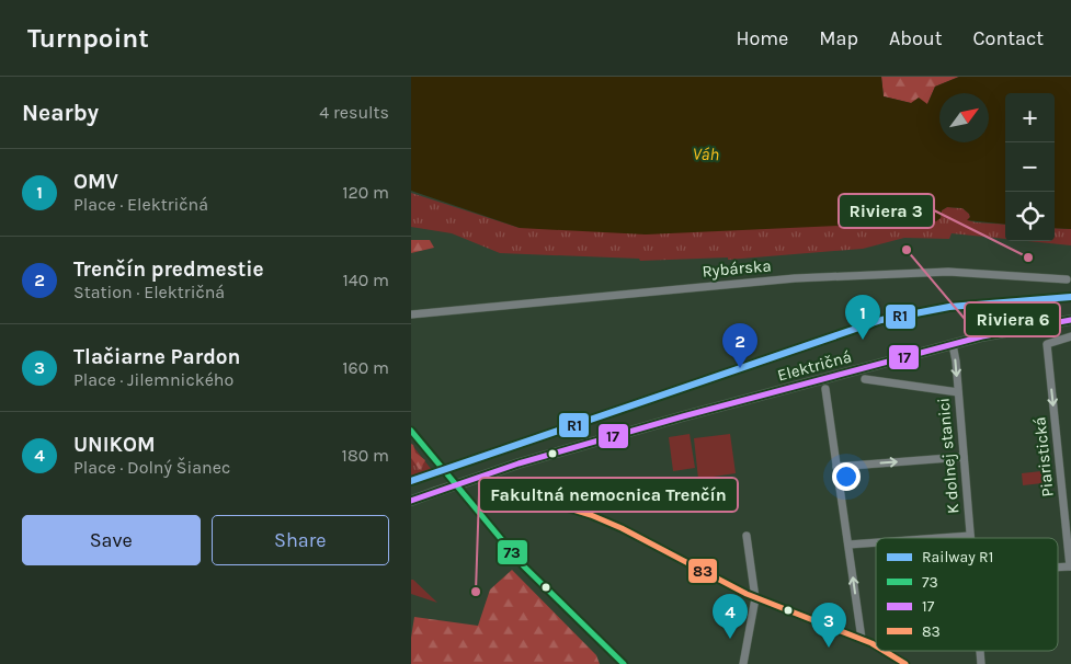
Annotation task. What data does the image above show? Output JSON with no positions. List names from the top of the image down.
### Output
{
  "streets": {
    "main road": ["Električná"],
    "street": ["Rybárska", "K dolnej stanici", "Piaristická"]
  },
  "crossings": [
    ["Električná", "K dolnej stanici"]
  ],
  "one_way": ["Piaristická"],
  "water": ["Váh"],
  "places": ["Riviera 6", "Riviera 3", "Fakultná nemocnica Trenčín"],
  "lines": [
    "rail line R1",
    "transit line 17",
    "transit line 73",
    "transit line 83"
  ],
  "legend": [
    "Railway R1",
    "73",
    "17",
    "83"
  ],
  "north": "top right",
  "page": {
    "header": "Turnpoint",
    "nav": [
      "Home",
      "Map",
      "About",
      "Contact"
    ],
    "heading": ["Nearby", "4 results"],
    "map_buttons": ["+", "−"],
    "list": [
      {
        "mark": "1",
        "name": "OMV",
        "note": "Place · Električná",
        "value": "120 m"
      },
      {
        "mark": "2",
        "name": "Trenčín predmestie",
        "note": "Station · Električná",
        "value": "140 m"
      },
      {
        "mark": "3",
        "name": "Tlačiarne Pardon",
        "note": "Place · Jilemnického",
        "value": "160 m"
      },
      {
        "mark": "4",
        "name": "UNIKOM",
        "note": "Place · Dolný Šianec",
        "value": "180 m"
      }
    ],
    "pins": [
      "1",
      "2",
      "4",
      "3"
    ],
    "buttons": ["Save", "Share"]
  }
}
